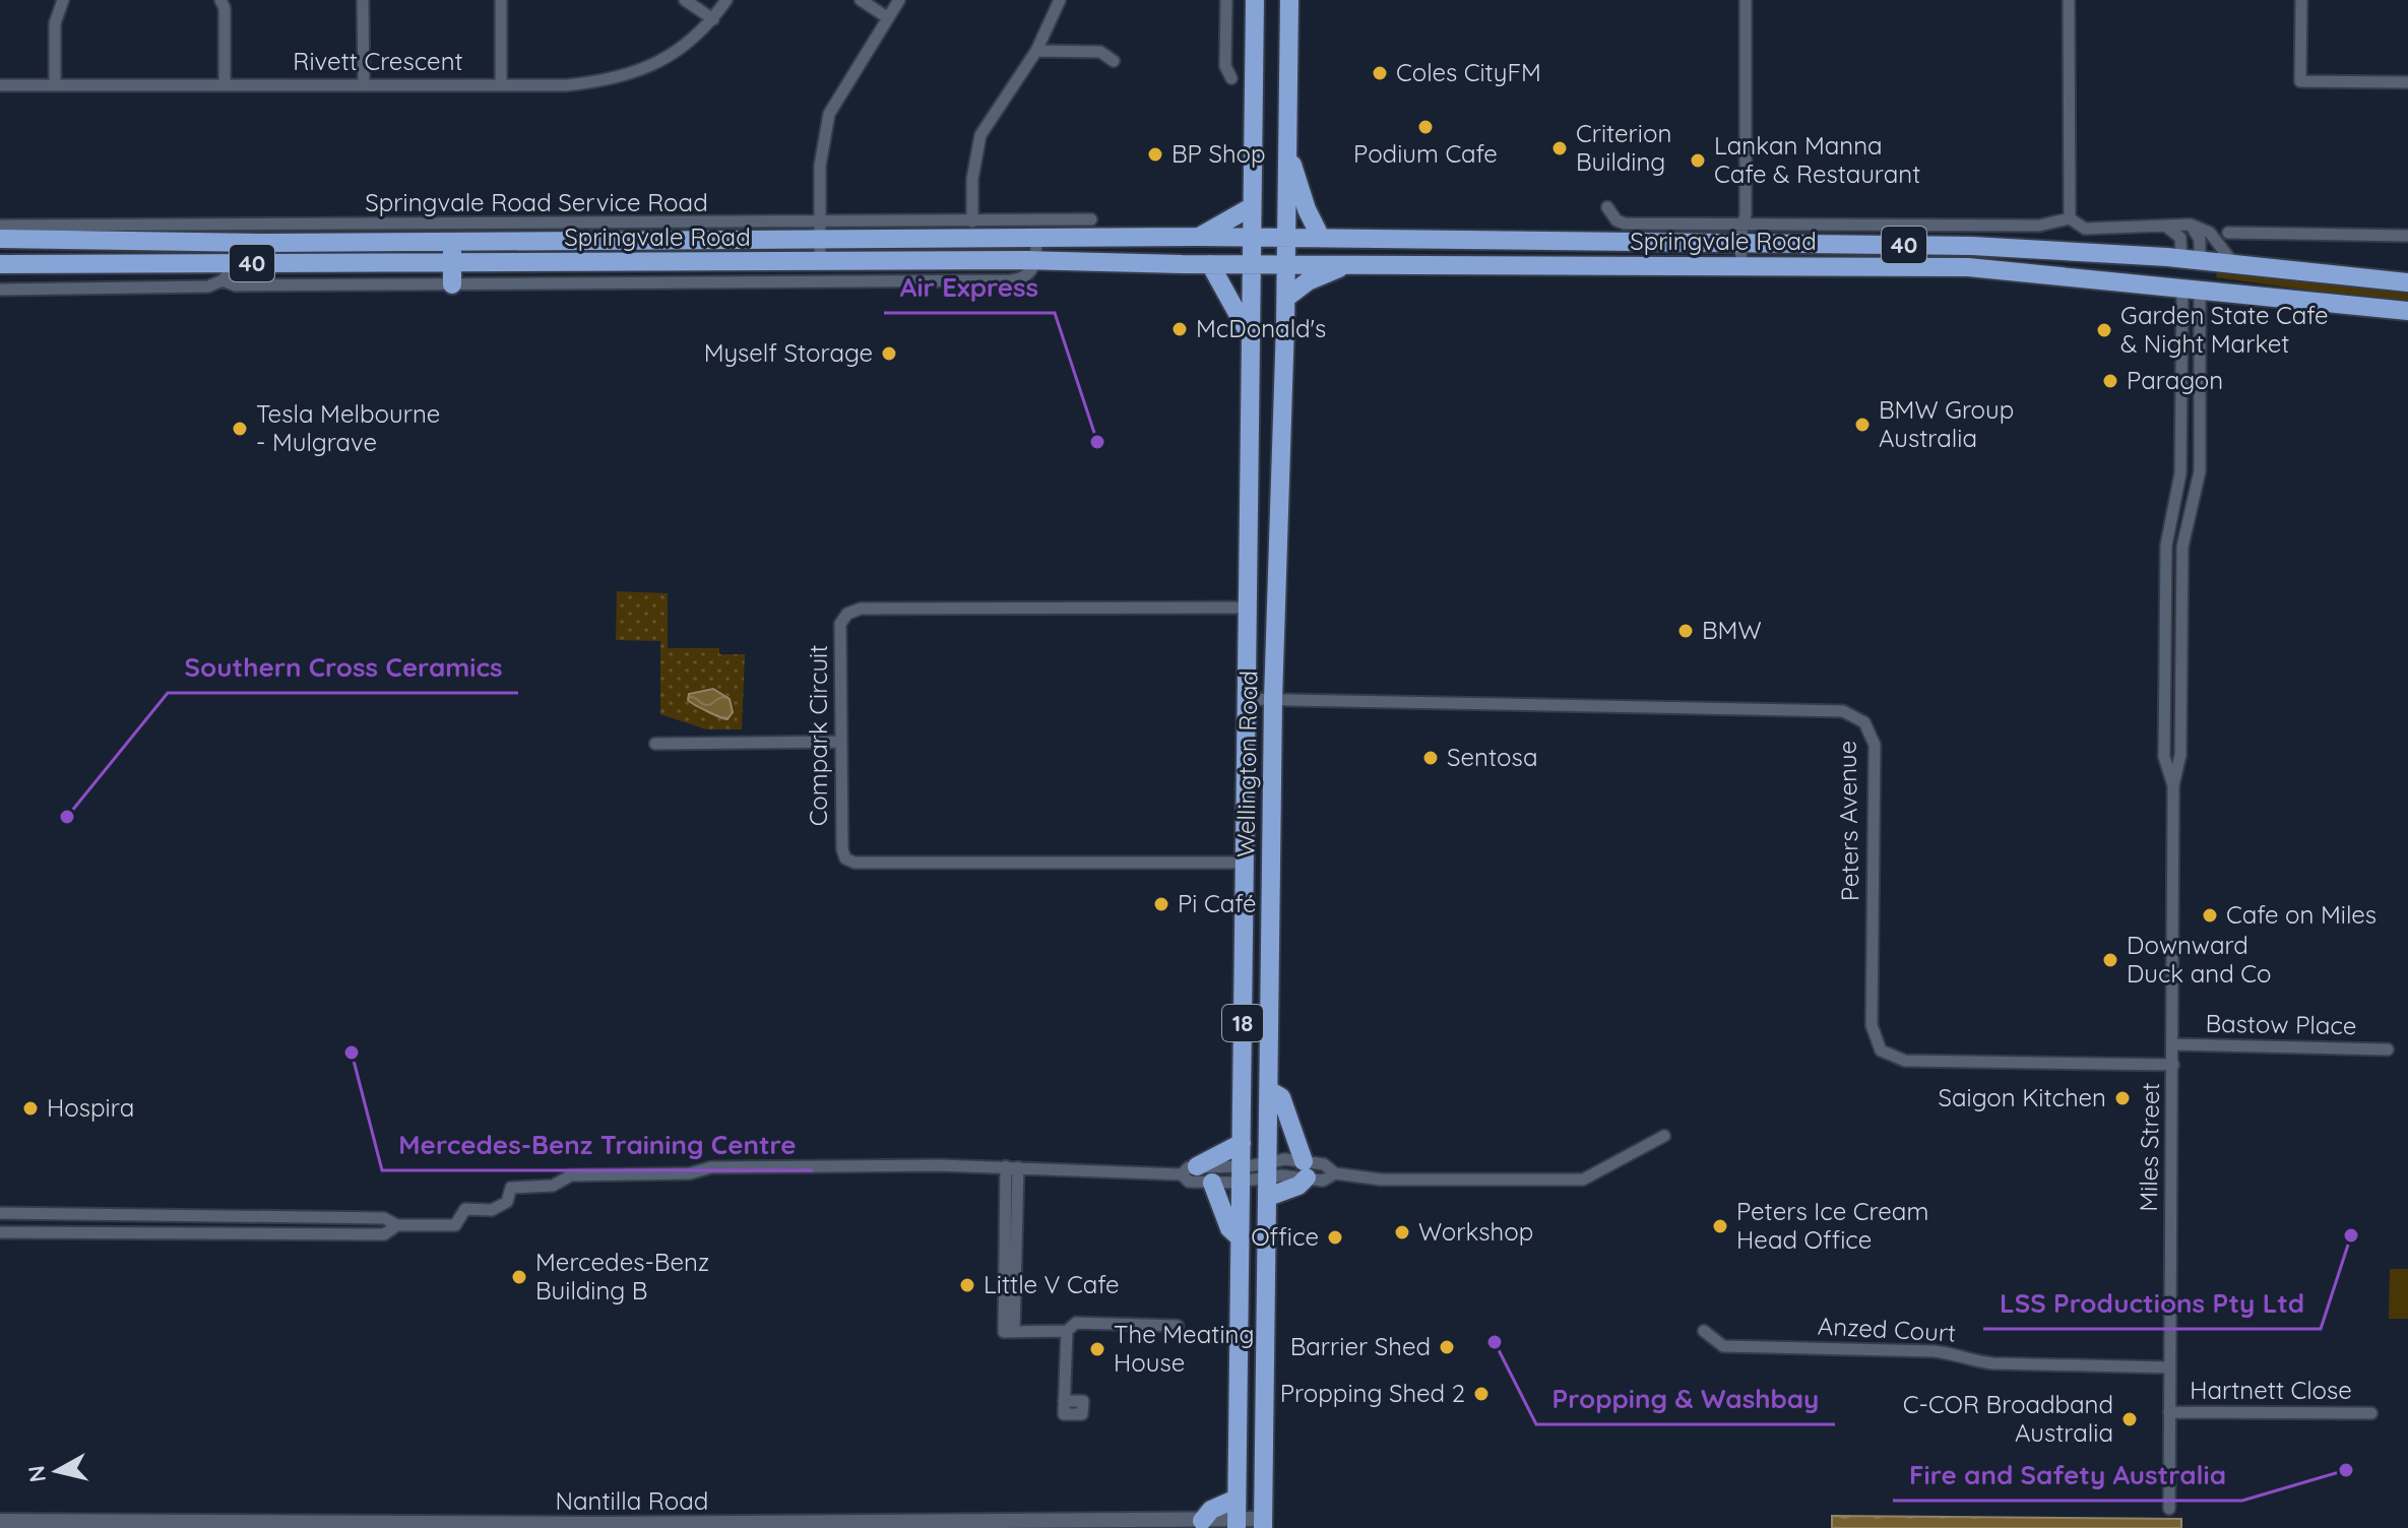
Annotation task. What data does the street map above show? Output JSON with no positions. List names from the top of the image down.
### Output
{
  "streets": {
    "highway": [
      "Springvale Road",
      "40",
      "Wellington Road",
      "18"
    ],
    "street": [
      "Rivett Crescent",
      "Springvale Road Service Road",
      "Compark Circuit",
      "Peters Avenue",
      "Bastow Place",
      "Miles Street",
      "Anzed Court",
      "Hartnett Close",
      "Nantilla Road"
    ]
  },
  "crossings": [
    ["Springvale Road Service Road", "Springvale Road"],
    ["Springvale Road", "Wellington Road"],
    ["Springvale Road", "Miles Street"],
    ["Compark Circuit", "Wellington Road"],
    ["Wellington Road", "Peters Avenue"],
    ["Wellington Road", "Nantilla Road"],
    ["Peters Avenue", "Miles Street"],
    ["Bastow Place", "Miles Street"],
    ["Miles Street", "Anzed Court"],
    ["Miles Street", "Hartnett Close"]
  ],
  "places": [
    "Coles CityFM",
    "Podium Cafe",
    "Criterion Building",
    "BP Shop",
    "Lankan Manna Cafe & Restaurant",
    "McDonald's",
    "Garden State Cafe & Night Market",
    "Myself Storage",
    "Paragon",
    "BMW Group Australia",
    "Tesla Melbourne - Mulgrave",
    "Air Express",
    "BMW",
    "Sentosa",
    "Southern Cross Ceramics",
    "Pi Café",
    "Cafe on Miles",
    "Downward Duck and Co",
    "Mercedes-Benz Training Centre",
    "Saigon Kitchen",
    "Hospira",
    "Peters Ice Cream Head Office",
    "Workshop",
    "LSS Productions Pty Ltd",
    "Office",
    "Mercedes-Benz Building B",
    "Little V Cafe",
    "Propping & Washbay",
    "Barrier Shed",
    "The Meating House",
    "Propping Shed 2",
    "C-COR Broadband Australia",
    "Fire and Safety Australia"
  ],
  "north": "left"
}
